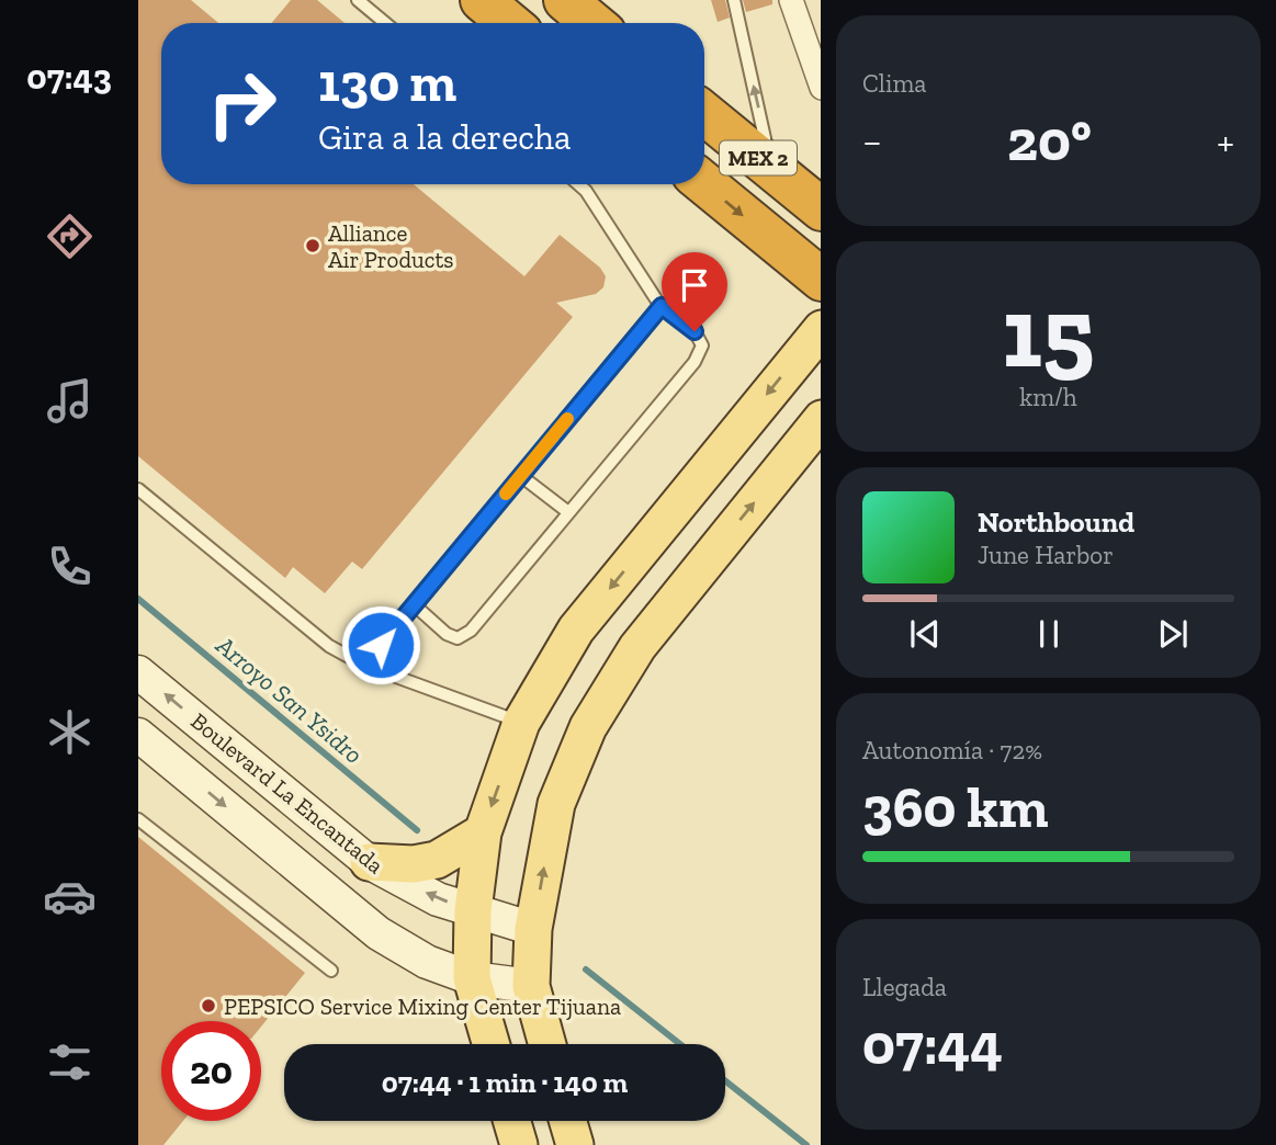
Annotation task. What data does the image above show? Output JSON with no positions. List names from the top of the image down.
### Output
{
  "streets": {
    "highway": ["MEX 2"],
    "main road": ["Boulevard La Encantada"]
  },
  "water": ["Arroyo San Ysidro"],
  "places": ["Alliance Air Products", "PEPSICO Service Mixing Center Tijuana"],
  "page": {
    "tabs": "07:43",
    "tile": [
      "Clima",
      ["15", "km/h"],
      ["Autonomía · 72%", "360 km"],
      ["Llegada", "07:44"]
    ],
    "turn": ["130 m", "Gira a la derecha"],
    "heat": ["−", "20°", "+"],
    "song": ["Northbound", "June Harbor"],
    "limit": "20",
    "trip": "07:44 · 1 min · 140 m"
  }
}
